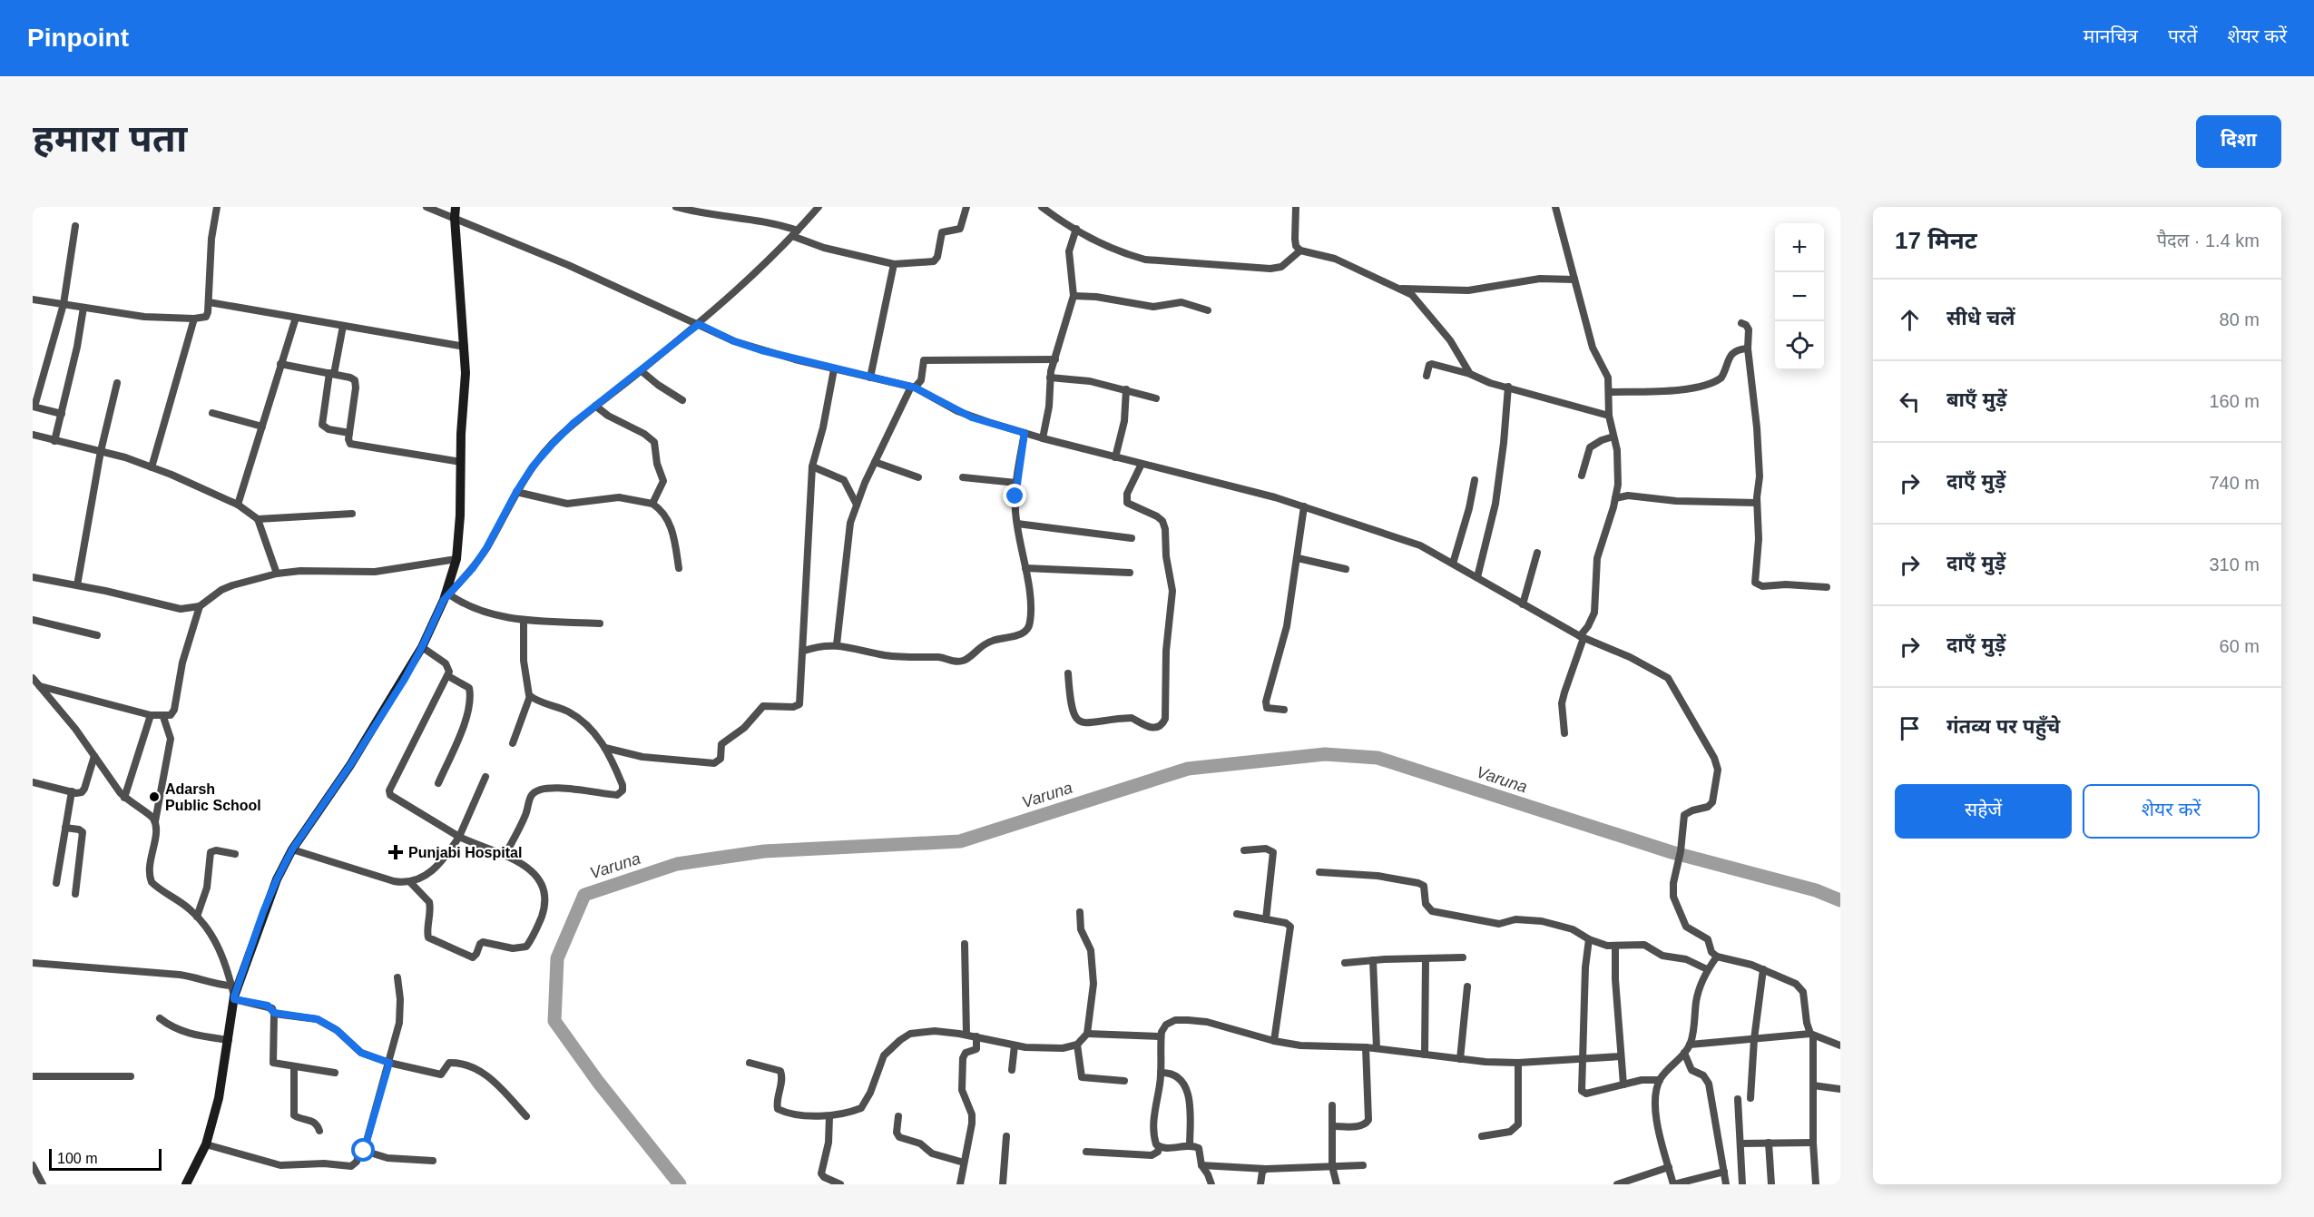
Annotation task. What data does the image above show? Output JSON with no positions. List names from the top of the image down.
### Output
{
  "water": ["Varuna"],
  "places": {
    "other": ["Adarsh Public School"],
    "health": ["Punjabi Hospital"]
  },
  "scale_bar": "100 m",
  "page": {
    "header": "Pinpoint",
    "nav": ["मानचित्र", "परतें", "शेयर करें"],
    "buttons": [
      "दिशा",
      ["सहेजें", "शेयर करें"]
    ],
    "title": "हमारा पता",
    "heading": ["17 मिनट", "पैदल · 1.4 km"],
    "map_buttons": ["+", "−"],
    "list": [
      ["सीधे चलें", "80 m"],
      ["बाएँ मुड़ें", "160 m"],
      ["दाएँ मुड़ें", "740 m"],
      ["दाएँ मुड़ें", "310 m"],
      ["दाएँ मुड़ें", "60 m"],
      "गंतव्य पर पहुँचे"
    ],
    "scale": "100 m"
  }
}
